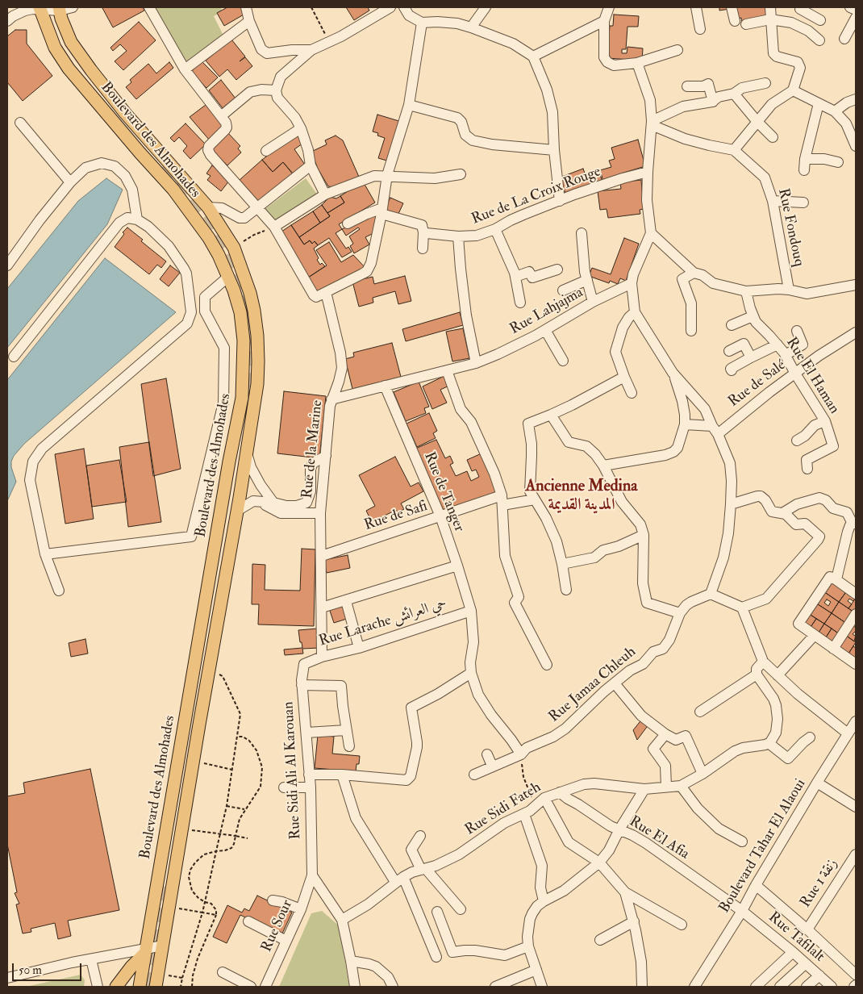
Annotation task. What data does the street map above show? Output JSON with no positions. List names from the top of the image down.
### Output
{
  "streets": {
    "main road": ["Boulevard des Almohades"],
    "street": [
      "Rue de La Croix Rouge",
      "Rue Fondouq",
      "Rue Lahjajma",
      "Rue El Haman",
      "Rue de Salé",
      "Rue de la Marine",
      "Rue de Tanger",
      "Rue de Safi",
      "Rue Larache حي العرائش",
      "Rue Jamaa Chleuh",
      "Rue Sidi Ali Al Karouan",
      "Rue Sidi Fateh",
      "Rue El Afia",
      "Boulevard Tahar El Alaoui",
      "Rue 1 زنقة",
      "Rue Sour",
      "Rue Tafilalt"
    ]
  },
  "crossings": [
    ["Rue Lahjajma", "Rue de la Marine"],
    ["Rue Lahjajma", "Rue de Tanger"],
    ["Rue El Haman", "Rue de Salé"],
    ["Rue de la Marine", "Rue de Safi"],
    ["Rue de la Marine", "Rue Larache حي العرائش"],
    ["Rue de Tanger", "Rue de Safi"],
    ["Rue de Tanger", "Rue Larache حي العرائش"],
    ["Rue Larache حي العرائش", "Rue Sidi Ali Al Karouan"],
    ["Rue Sidi Ali Al Karouan", "Rue Sour"],
    ["Rue Sidi Fateh", "Rue El Afia"],
    ["Rue El Afia", "Boulevard Tahar El Alaoui"],
    ["Rue El Afia", "Rue Tafilalt"],
    ["Boulevard Tahar El Alaoui", "Rue Tafilalt"]
  ],
  "districts": ["Ancienne Medina المدينة القديمة"],
  "scale_bar": "50 m"
}
